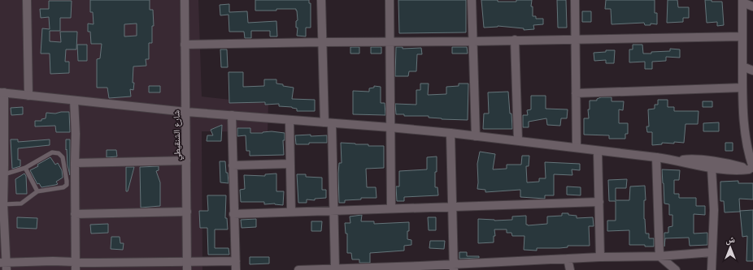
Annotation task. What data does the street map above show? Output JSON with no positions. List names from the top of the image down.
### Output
{
  "streets": {
    "street": ["شارع الشنقيطي"]
  },
  "north": "top"
}
